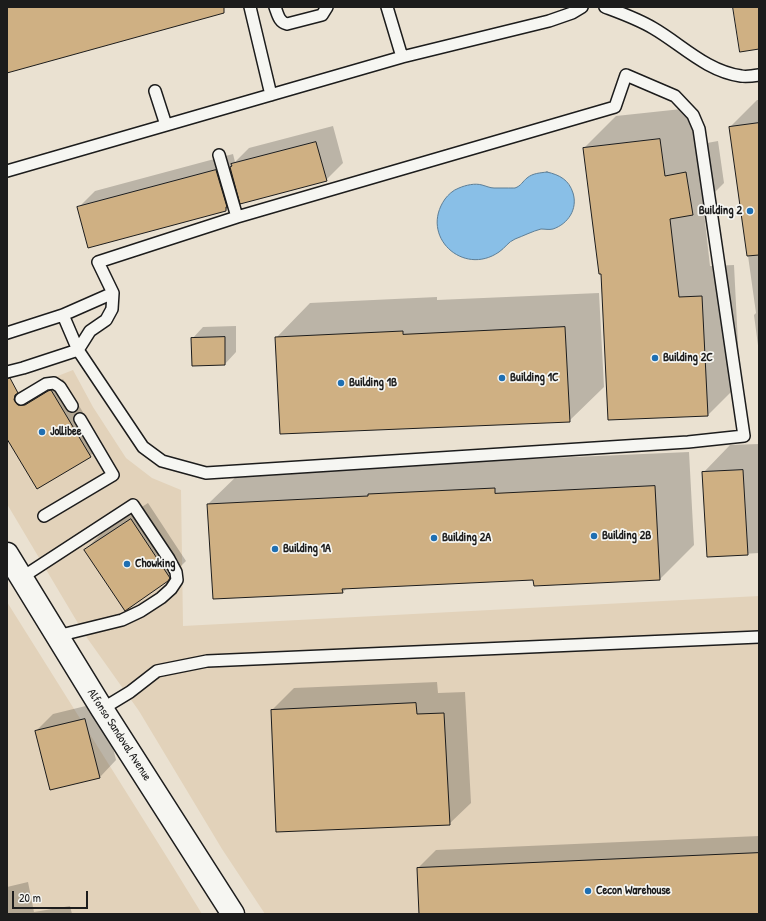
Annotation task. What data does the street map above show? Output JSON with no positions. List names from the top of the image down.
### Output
{
  "streets": {
    "main road": ["Alfonso Sandoval Avenue"]
  },
  "places": [
    "Building 2",
    "Building 2C",
    "Building 1C",
    "Building 1B",
    "Jollibee",
    "Building 2B",
    "Building 2A",
    "Building 1A",
    "Chowking",
    "Cecon Warehouse"
  ],
  "scale_bar": "20 m"
}
